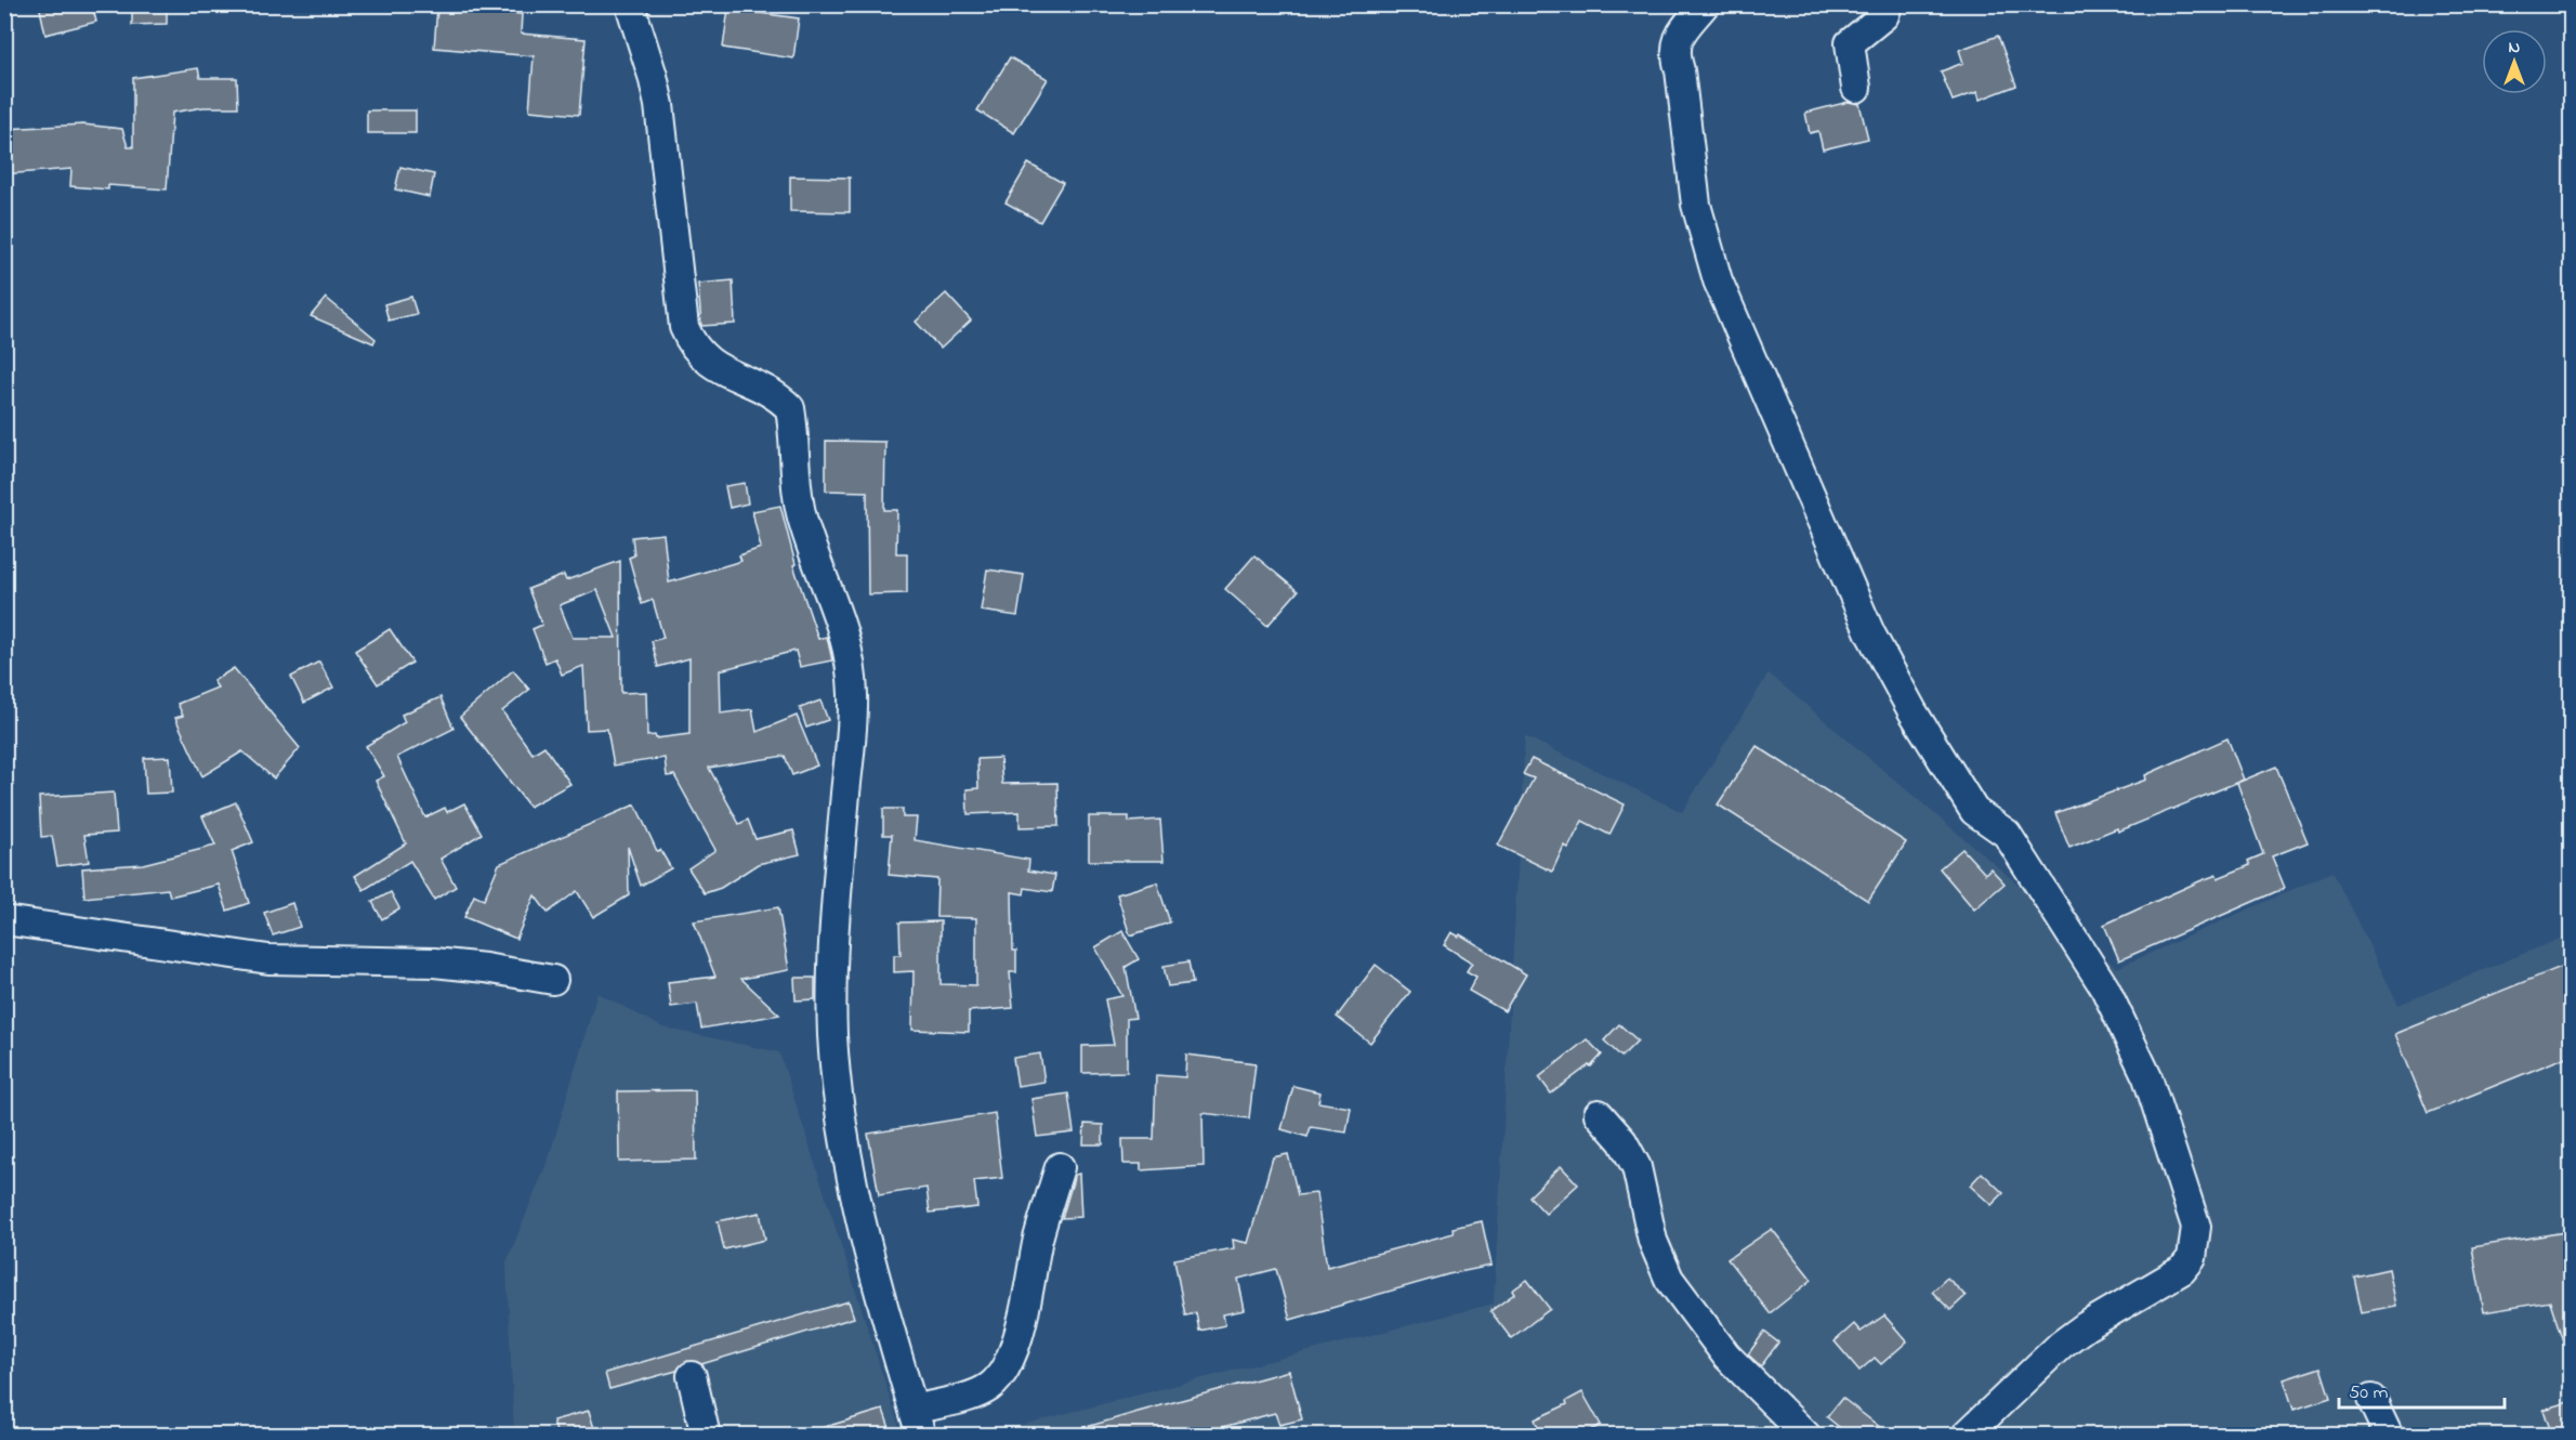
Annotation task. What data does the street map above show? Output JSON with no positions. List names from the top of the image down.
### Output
{
  "scale_bar": "50 m",
  "north": "top"
}
